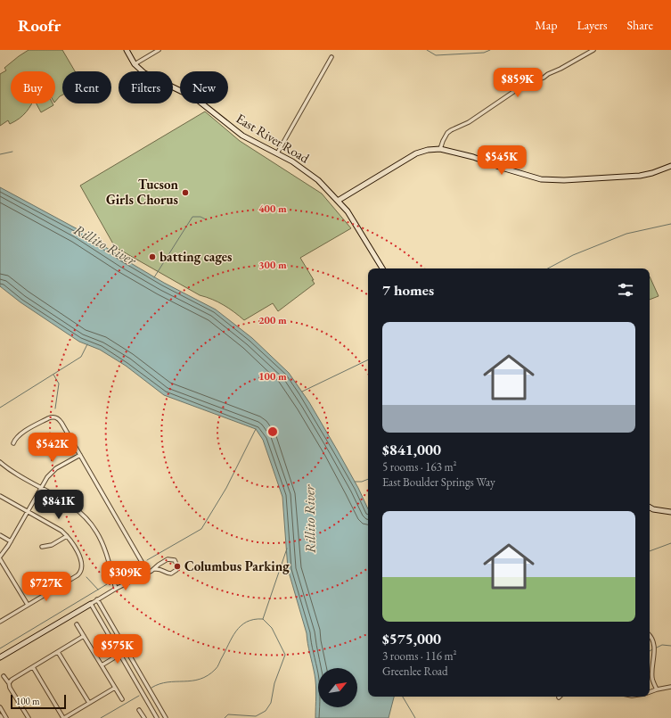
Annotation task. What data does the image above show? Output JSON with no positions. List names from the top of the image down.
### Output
{
  "streets": {
    "street": ["East River Road"]
  },
  "water": ["Rillito River"],
  "places": ["Tucson Girls Chorus", "batting cages", "Columbus Parking"],
  "scale_bar": "100 m",
  "north": "top right",
  "page": {
    "header": "Roofr",
    "nav": ["Map", "Layers", "Share"],
    "price": [
      "$859K",
      "$545K",
      "$542K",
      "$841K",
      "$309K",
      "$727K",
      "$575K"
    ],
    "chip": [
      "Buy",
      "Rent",
      "Filters",
      "New"
    ],
    "heading": "7 homes",
    "list": [
      {
        "name": "$841,000",
        "note": "5 rooms · 163 m² · East Boulder Springs Way"
      },
      {
        "name": "$575,000",
        "note": "3 rooms · 116 m² · Greenlee Road"
      }
    ],
    "scale": "100 m"
  },
  "rings": [
    "400 m",
    "300 m",
    "200 m",
    "100 m"
  ]
}
